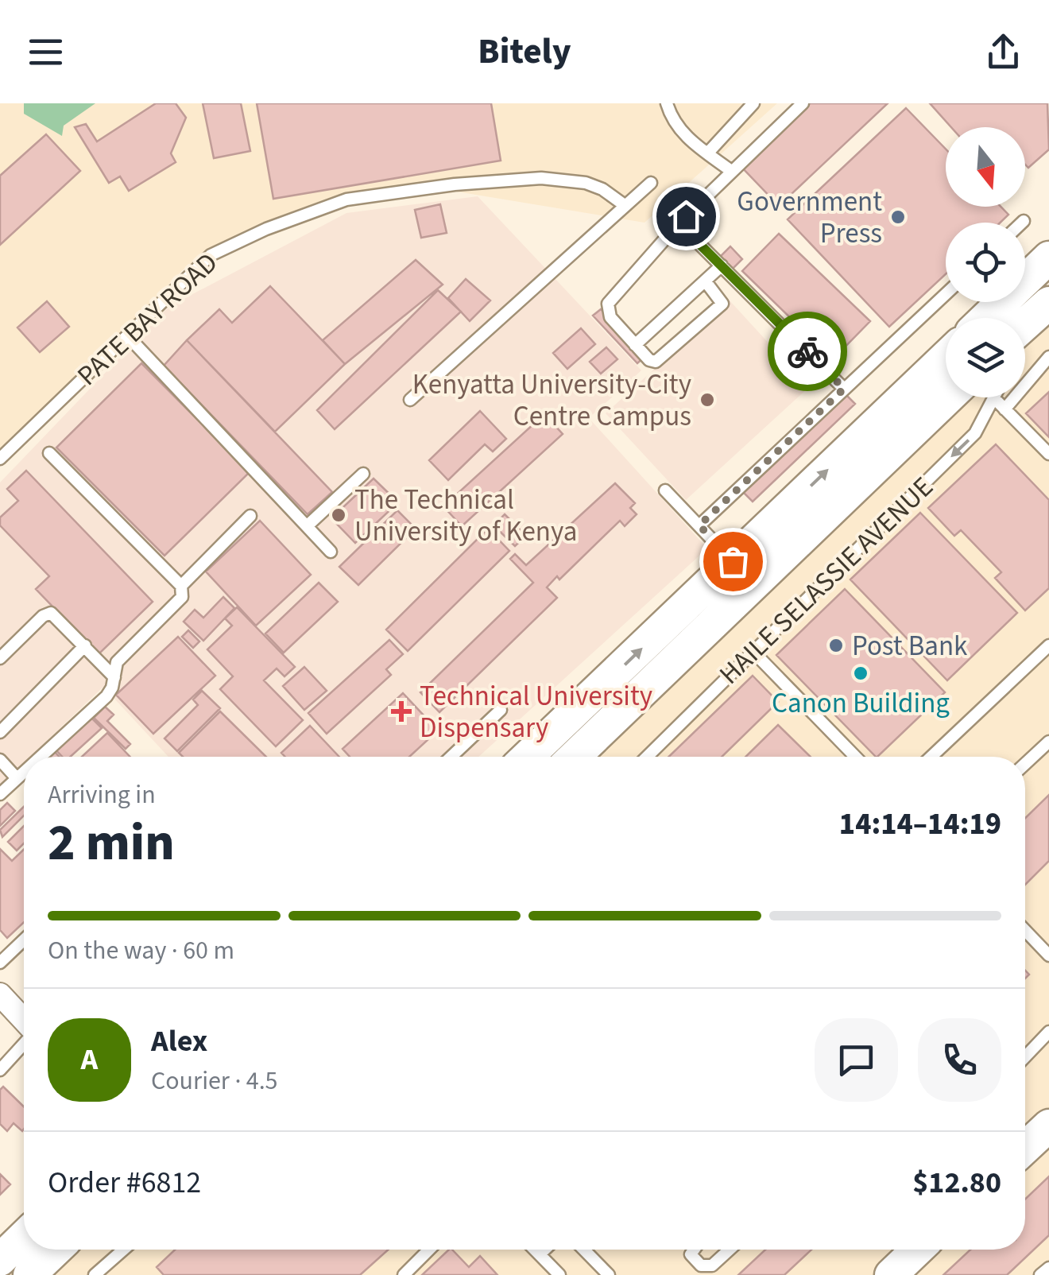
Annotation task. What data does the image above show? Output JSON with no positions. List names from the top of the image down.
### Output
{
  "streets": {
    "main road": ["HAILE SELASSIE AVENUE"],
    "lane": ["PATE BAY ROAD"]
  },
  "places": {
    "other": [
      "Government Press",
      "Kenyatta University-City Centre Campus",
      "The Technical University of Kenya",
      "Post Bank",
      "Canon Building"
    ],
    "health": ["Technical University Dispensary"]
  },
  "north": "bottom",
  "page": {
    "header": "Bitely",
    "heading": ["2 min", "Arriving in", "14:14–14:19"],
    "panel": [
      "Alex",
      "Courier · 4.5",
      "Order #6812",
      "$12.80"
    ],
    "bar": "On the way · 60 m",
    "round": "A"
  }
}
